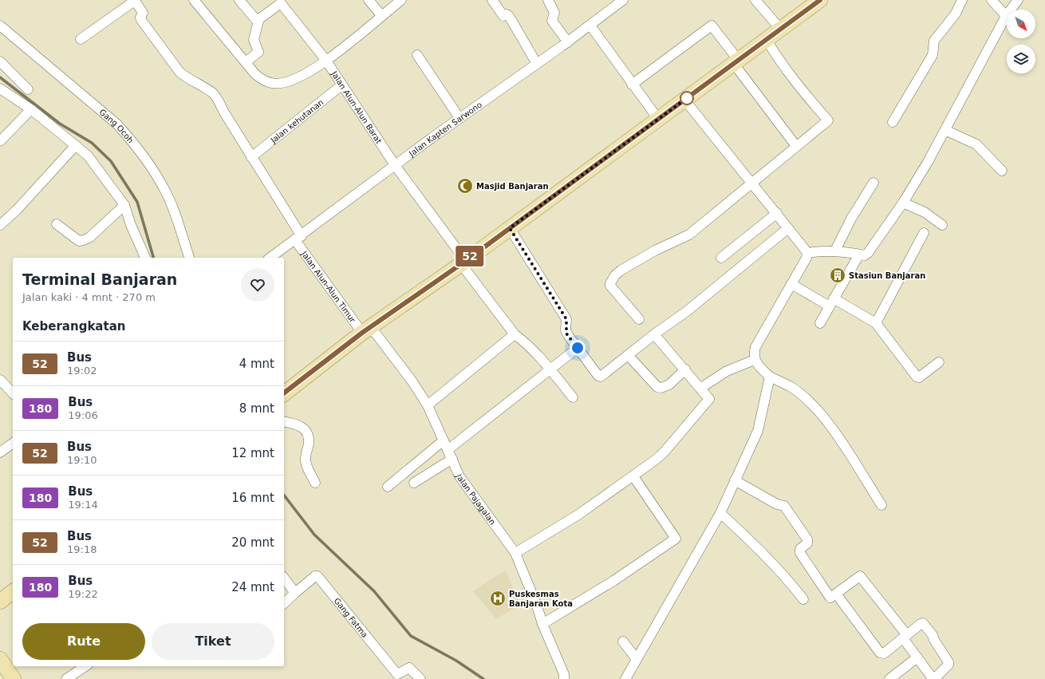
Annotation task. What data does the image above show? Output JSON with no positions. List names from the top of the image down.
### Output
{
  "streets": {
    "street": [
      "Jalan Alun-Alun Barat",
      "Jalan kehutanan",
      "Gang Ocoh",
      "Jalan Kapten Sarwono",
      "Jalan Alun-Alun Timur",
      "Jalan Pajagalan",
      "Gang Fatma"
    ]
  },
  "crossings": [
    ["Jalan Alun-Alun Barat", "Jalan kehutanan"],
    ["Jalan Alun-Alun Barat", "Jalan Kapten Sarwono"],
    ["Jalan Kapten Sarwono", "Jalan Alun-Alun Timur"],
    ["Jalan Alun-Alun Timur", "Jalan Pajagalan"]
  ],
  "places": {
    "mosque": ["Masjid Banjaran"],
    "building": ["Stasiun Banjaran"],
    "hospital": ["Puskesmas Banjaran Kota"]
  },
  "lines": ["bus line 52"],
  "north": "bottom right",
  "page": {
    "on_map": "52",
    "heading": [
      ["Terminal Banjaran", "Jalan kaki · 4 mnt · 270 m"],
      "Keberangkatan"
    ],
    "list": [
      {
        "mark": "52",
        "name": "Bus",
        "note": "19:02",
        "value": "4 mnt"
      },
      {
        "mark": "180",
        "name": "Bus",
        "note": "19:06",
        "value": "8 mnt"
      },
      {
        "mark": "52",
        "name": "Bus",
        "note": "19:10",
        "value": "12 mnt"
      },
      {
        "mark": "180",
        "name": "Bus",
        "note": "19:14",
        "value": "16 mnt"
      },
      {
        "mark": "52",
        "name": "Bus",
        "note": "19:18",
        "value": "20 mnt"
      },
      {
        "mark": "180",
        "name": "Bus",
        "note": "19:22",
        "value": "24 mnt"
      }
    ],
    "buttons": ["Rute", "Tiket"]
  }
}
